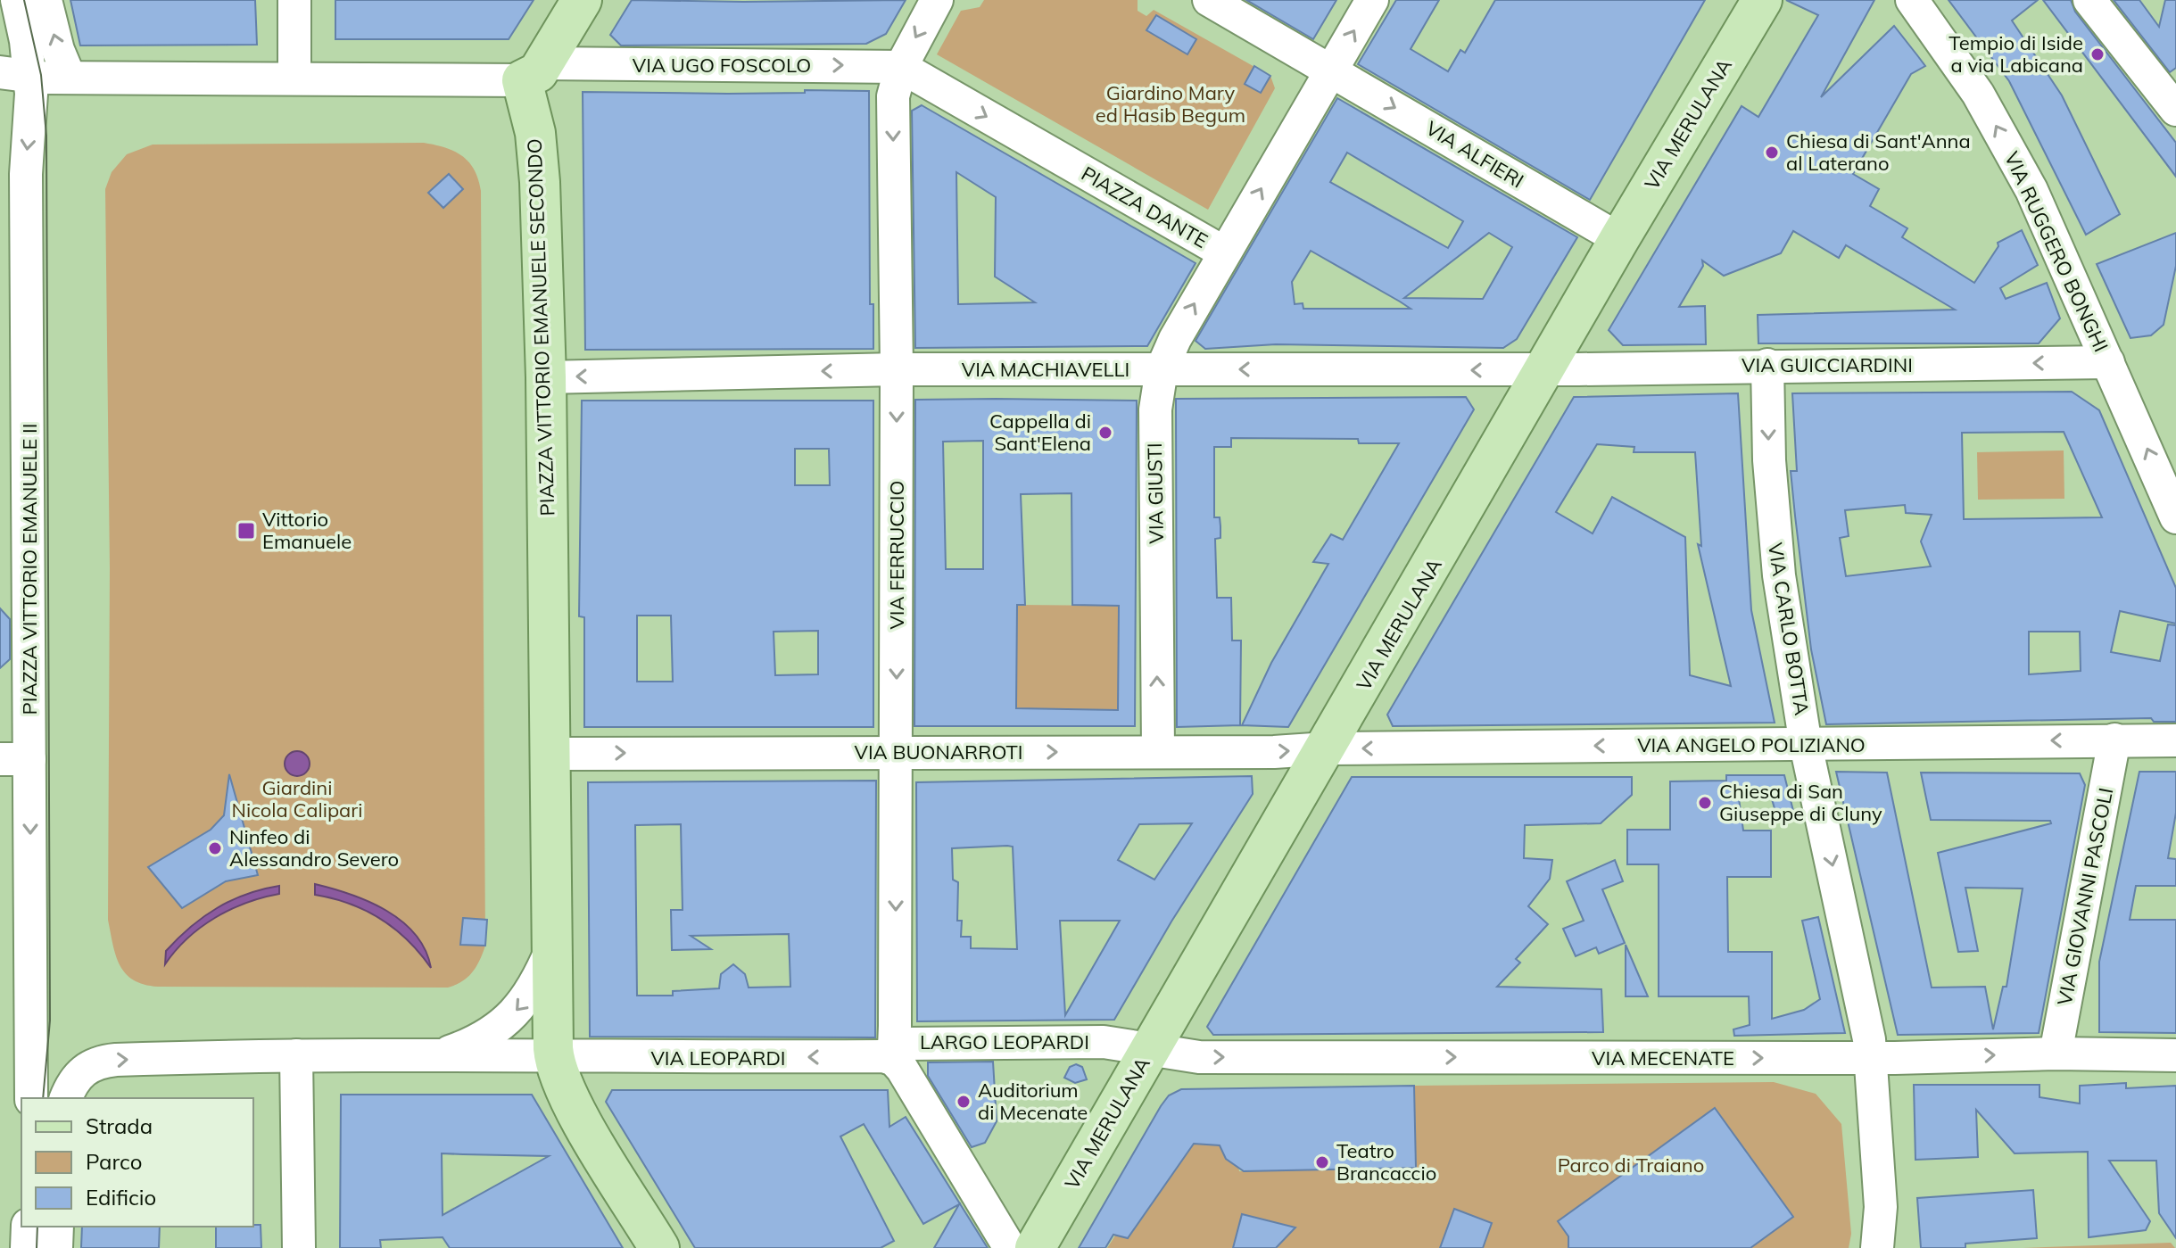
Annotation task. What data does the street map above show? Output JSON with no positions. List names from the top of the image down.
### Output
{
  "streets": {
    "main road": ["VIA MERULANA", "PIAZZA VITTORIO EMANUELE SECONDO"],
    "street": [
      "VIA UGO FOSCOLO",
      "VIA ALFIERI",
      "PIAZZA DANTE",
      "VIA RUGGERO BONGHI",
      "VIA GUICCIARDINI",
      "VIA MACHIAVELLI",
      "VIA GIUSTI",
      "VIA FERRUCCIO",
      "PIAZZA VITTORIO EMANUELE II",
      "VIA CARLO BOTTA",
      "VIA ANGELO POLIZIANO",
      "VIA BUONARROTI",
      "VIA GIOVANNI PASCOLI",
      "LARGO LEOPARDI",
      "VIA LEOPARDI",
      "VIA MECENATE"
    ]
  },
  "crossings": [
    ["VIA UGO FOSCOLO", "PIAZZA DANTE"],
    ["VIA UGO FOSCOLO", "PIAZZA VITTORIO EMANUELE SECONDO"],
    ["VIA UGO FOSCOLO", "VIA FERRUCCIO"],
    ["VIA MERULANA", "VIA ALFIERI"],
    ["VIA MERULANA", "VIA GUICCIARDINI"],
    ["VIA MERULANA", "VIA MACHIAVELLI"],
    ["VIA MERULANA", "VIA ANGELO POLIZIANO"],
    ["VIA MERULANA", "VIA BUONARROTI"],
    ["VIA MERULANA", "LARGO LEOPARDI"],
    ["VIA MERULANA", "VIA MECENATE"],
    ["VIA ALFIERI", "PIAZZA DANTE"],
    ["PIAZZA DANTE", "VIA GIUSTI"],
    ["PIAZZA DANTE", "VIA FERRUCCIO"],
    ["VIA RUGGERO BONGHI", "VIA GUICCIARDINI"],
    ["PIAZZA VITTORIO EMANUELE SECONDO", "VIA MACHIAVELLI"],
    ["PIAZZA VITTORIO EMANUELE SECONDO", "VIA BUONARROTI"],
    ["PIAZZA VITTORIO EMANUELE SECONDO", "VIA LEOPARDI"],
    ["VIA GUICCIARDINI", "VIA MACHIAVELLI"],
    ["VIA GUICCIARDINI", "VIA CARLO BOTTA"],
    ["VIA MACHIAVELLI", "VIA GIUSTI"],
    ["VIA MACHIAVELLI", "VIA FERRUCCIO"],
    ["VIA GIUSTI", "VIA BUONARROTI"],
    ["VIA FERRUCCIO", "VIA BUONARROTI"],
    ["VIA FERRUCCIO", "LARGO LEOPARDI"],
    ["VIA FERRUCCIO", "VIA LEOPARDI"],
    ["VIA CARLO BOTTA", "VIA ANGELO POLIZIANO"],
    ["VIA CARLO BOTTA", "VIA MECENATE"],
    ["VIA ANGELO POLIZIANO", "VIA BUONARROTI"],
    ["VIA ANGELO POLIZIANO", "VIA GIOVANNI PASCOLI"],
    ["VIA GIOVANNI PASCOLI", "VIA MECENATE"],
    ["LARGO LEOPARDI", "VIA LEOPARDI"],
    ["LARGO LEOPARDI", "VIA MECENATE"]
  ],
  "one_way": [
    "VIA UGO FOSCOLO",
    "VIA ALFIERI",
    "VIA RUGGERO BONGHI",
    "VIA GUICCIARDINI",
    "VIA MACHIAVELLI",
    "VIA GIUSTI",
    "VIA FERRUCCIO",
    "VIA CARLO BOTTA",
    "VIA ANGELO POLIZIANO",
    "VIA BUONARROTI",
    "VIA LEOPARDI",
    "VIA MECENATE"
  ],
  "parks": ["Giardino Mary ed Hasib Begum", "Giardini Nicola Calipari", "Parco di Traiano"],
  "places": {
    "other": [
      "Tempio di Iside a via Labicana",
      "Chiesa di Sant'Anna al Laterano",
      "Cappella di Sant'Elena",
      "Chiesa di San Giuseppe di Cluny",
      "Ninfeo di Alessandro Severo",
      "Auditorium di Mecenate",
      "Teatro Brancaccio"
    ],
    "transit": ["Vittorio Emanuele"]
  },
  "legend": ["Strada", "Parco", "Edificio"]
}
